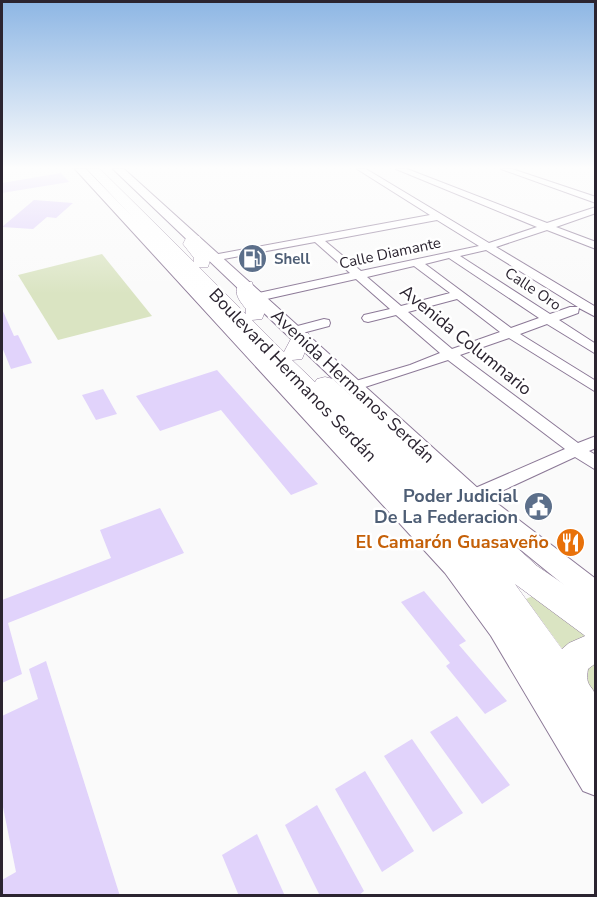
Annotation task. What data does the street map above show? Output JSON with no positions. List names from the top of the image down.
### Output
{
  "streets": {
    "main road": ["Boulevard Hermanos Serdán", "Avenida Hermanos Serdán"],
    "street": ["Calle Diamante", "Calle Oro", "Avenida Columnario"]
  },
  "crossings": [
    ["Calle Diamante", "Calle Oro"],
    ["Calle Diamante", "Avenida Columnario"],
    ["Calle Diamante", "Boulevard Hermanos Serdán"],
    ["Boulevard Hermanos Serdán", "Avenida Hermanos Serdán"]
  ],
  "places": {
    "fuel station": ["Shell"],
    "public building": ["Poder Judicial De La Federacion"],
    "restaurant": ["El Camarón Guasaveño"]
  }
}
